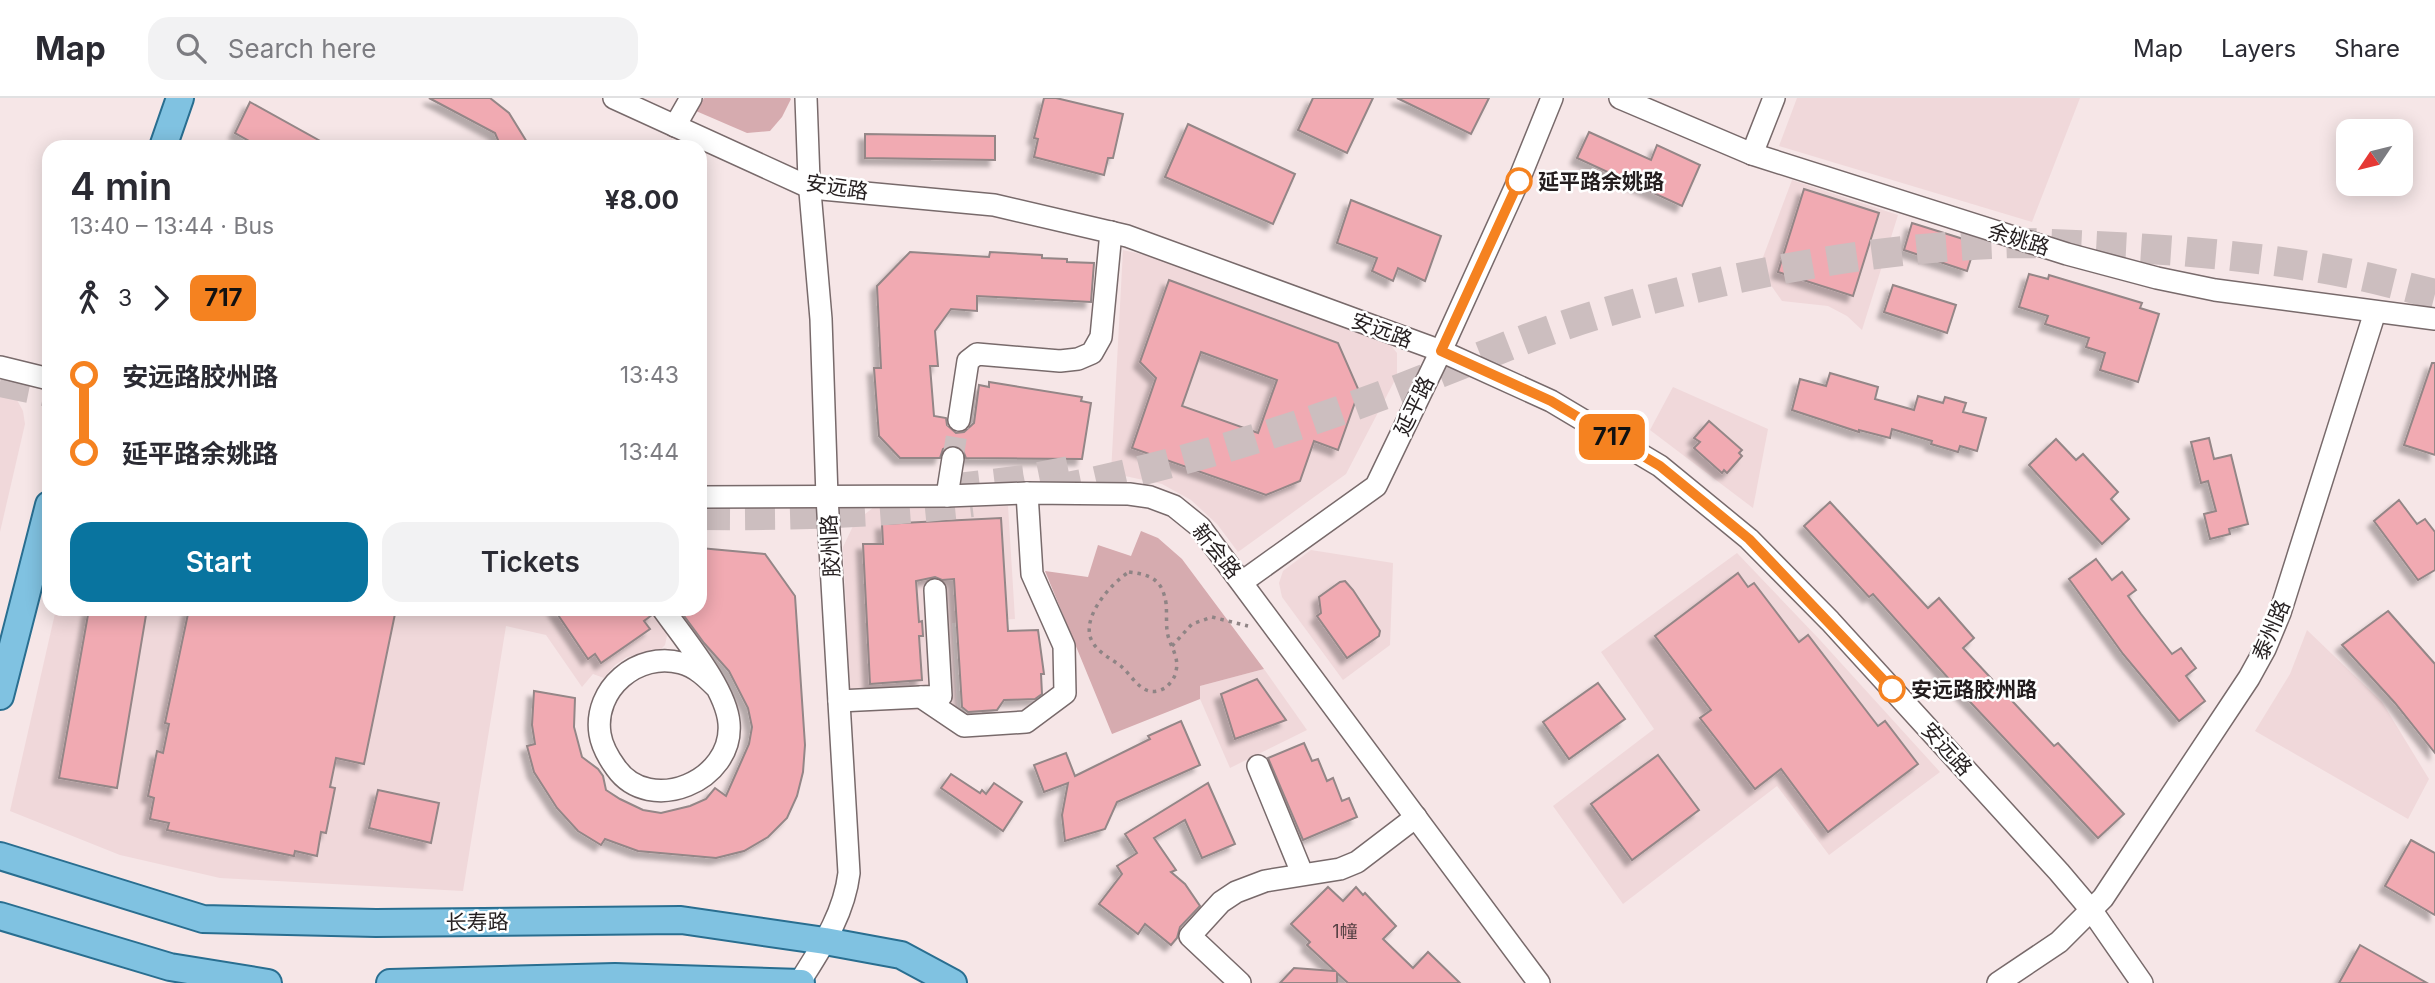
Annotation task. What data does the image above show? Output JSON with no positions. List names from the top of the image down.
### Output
{
  "streets": {
    "main road": ["长寿路"],
    "street": [
      "安远路",
      "余姚路",
      "延平路",
      "胶州路",
      "新会路",
      "泰州路"
    ]
  },
  "crossings": [
    ["安远路", "延平路"],
    ["安远路", "胶州路"],
    ["安远路", "泰州路"],
    ["余姚路", "泰州路"],
    ["延平路", "新会路"],
    ["胶州路", "新会路"],
    ["胶州路", "长寿路"]
  ],
  "places": ["延平路余姚路", "安远路胶州路"],
  "lines": ["bus line 717"],
  "house_numbers": ["1幢"],
  "north": "bottom left",
  "page": {
    "header": "Map",
    "search": "Search here",
    "nav": ["Map", "Layers", "Share"],
    "on_map": "717",
    "heading": ["4 min", "13:40 – 13:44 · Bus", "¥8.00"],
    "legs": ["3", "717"],
    "list": [
      {
        "name": "安远路胶州路",
        "value": "13:43"
      },
      {
        "name": "延平路余姚路",
        "value": "13:44"
      }
    ],
    "buttons": ["Start", "Tickets"]
  }
}
